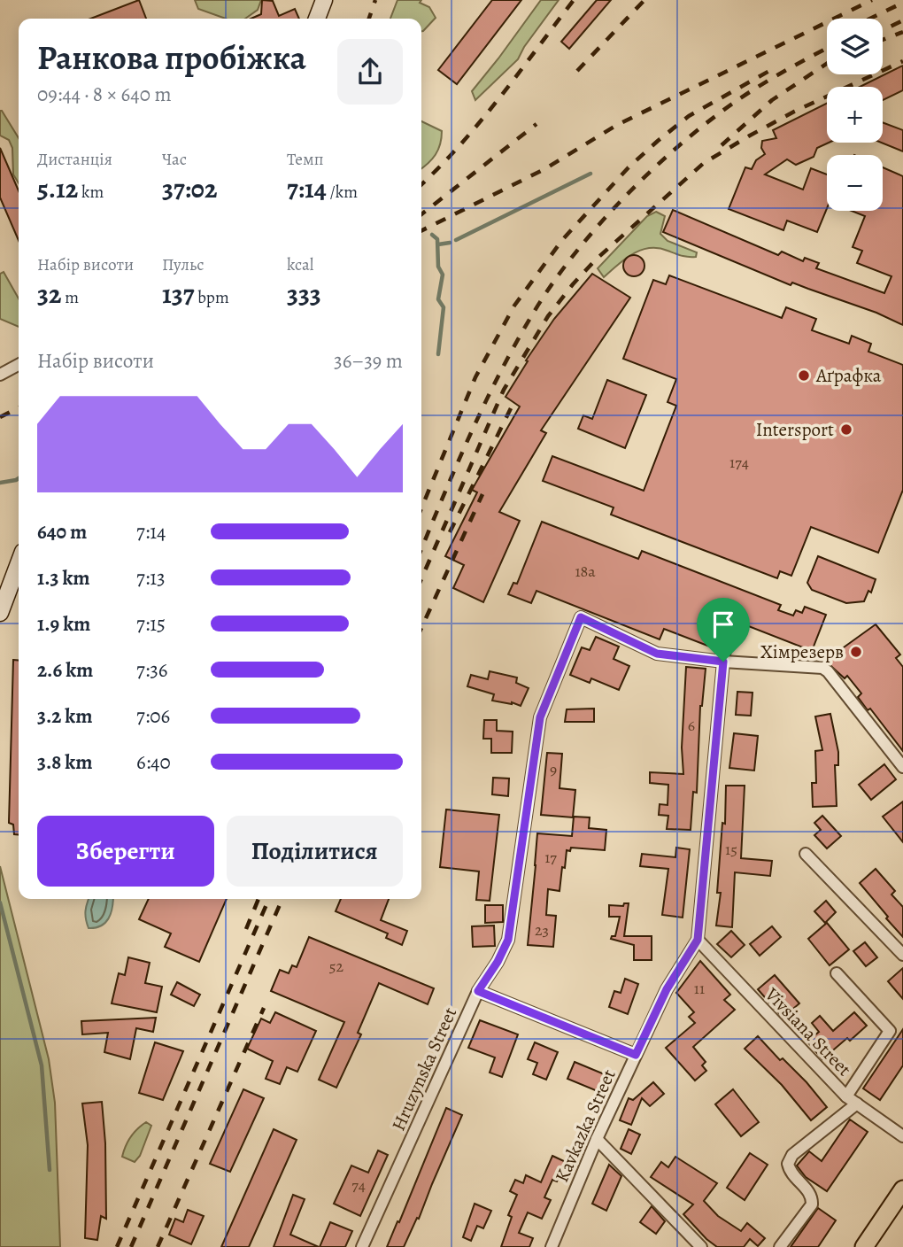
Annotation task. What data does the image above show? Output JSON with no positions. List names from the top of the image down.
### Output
{
  "streets": {
    "street": ["Vivsiana Street", "Hruzynska Street", "Kavkazka Street"]
  },
  "crossings": [
    ["Vivsiana Street", "Kavkazka Street"],
    ["Hruzynska Street", "Kavkazka Street"]
  ],
  "places": ["Аґрафка", "Intersport", "Хімрезерв"],
  "house_numbers": [
    "174",
    "18а",
    "6",
    "9",
    "15",
    "17",
    "23",
    "52",
    "11",
    "74"
  ],
  "page": {
    "map_buttons": ["+", "−"],
    "heading": ["Ранкова пробіжка", "09:44 · 8 × 640 m"],
    "stats": [
      ["Дистанція", "5.12 km"],
      ["Час", "37:02"],
      ["Темп", "7:14 /km"],
      ["Набір висоти", "32 m"],
      ["Пульс", "137 bpm"],
      ["kcal", "333"]
    ],
    "chart": ["Набір висоти", "36–39 m"],
    "list": [
      {
        "name": "640 m",
        "note": "7:14"
      },
      {
        "name": "1.3 km",
        "note": "7:13"
      },
      {
        "name": "1.9 km",
        "note": "7:15"
      },
      {
        "name": "2.6 km",
        "note": "7:36"
      },
      {
        "name": "3.2 km",
        "note": "7:06"
      },
      {
        "name": "3.8 km",
        "note": "6:40"
      }
    ],
    "buttons": ["Зберегти", "Поділитися"]
  }
}
